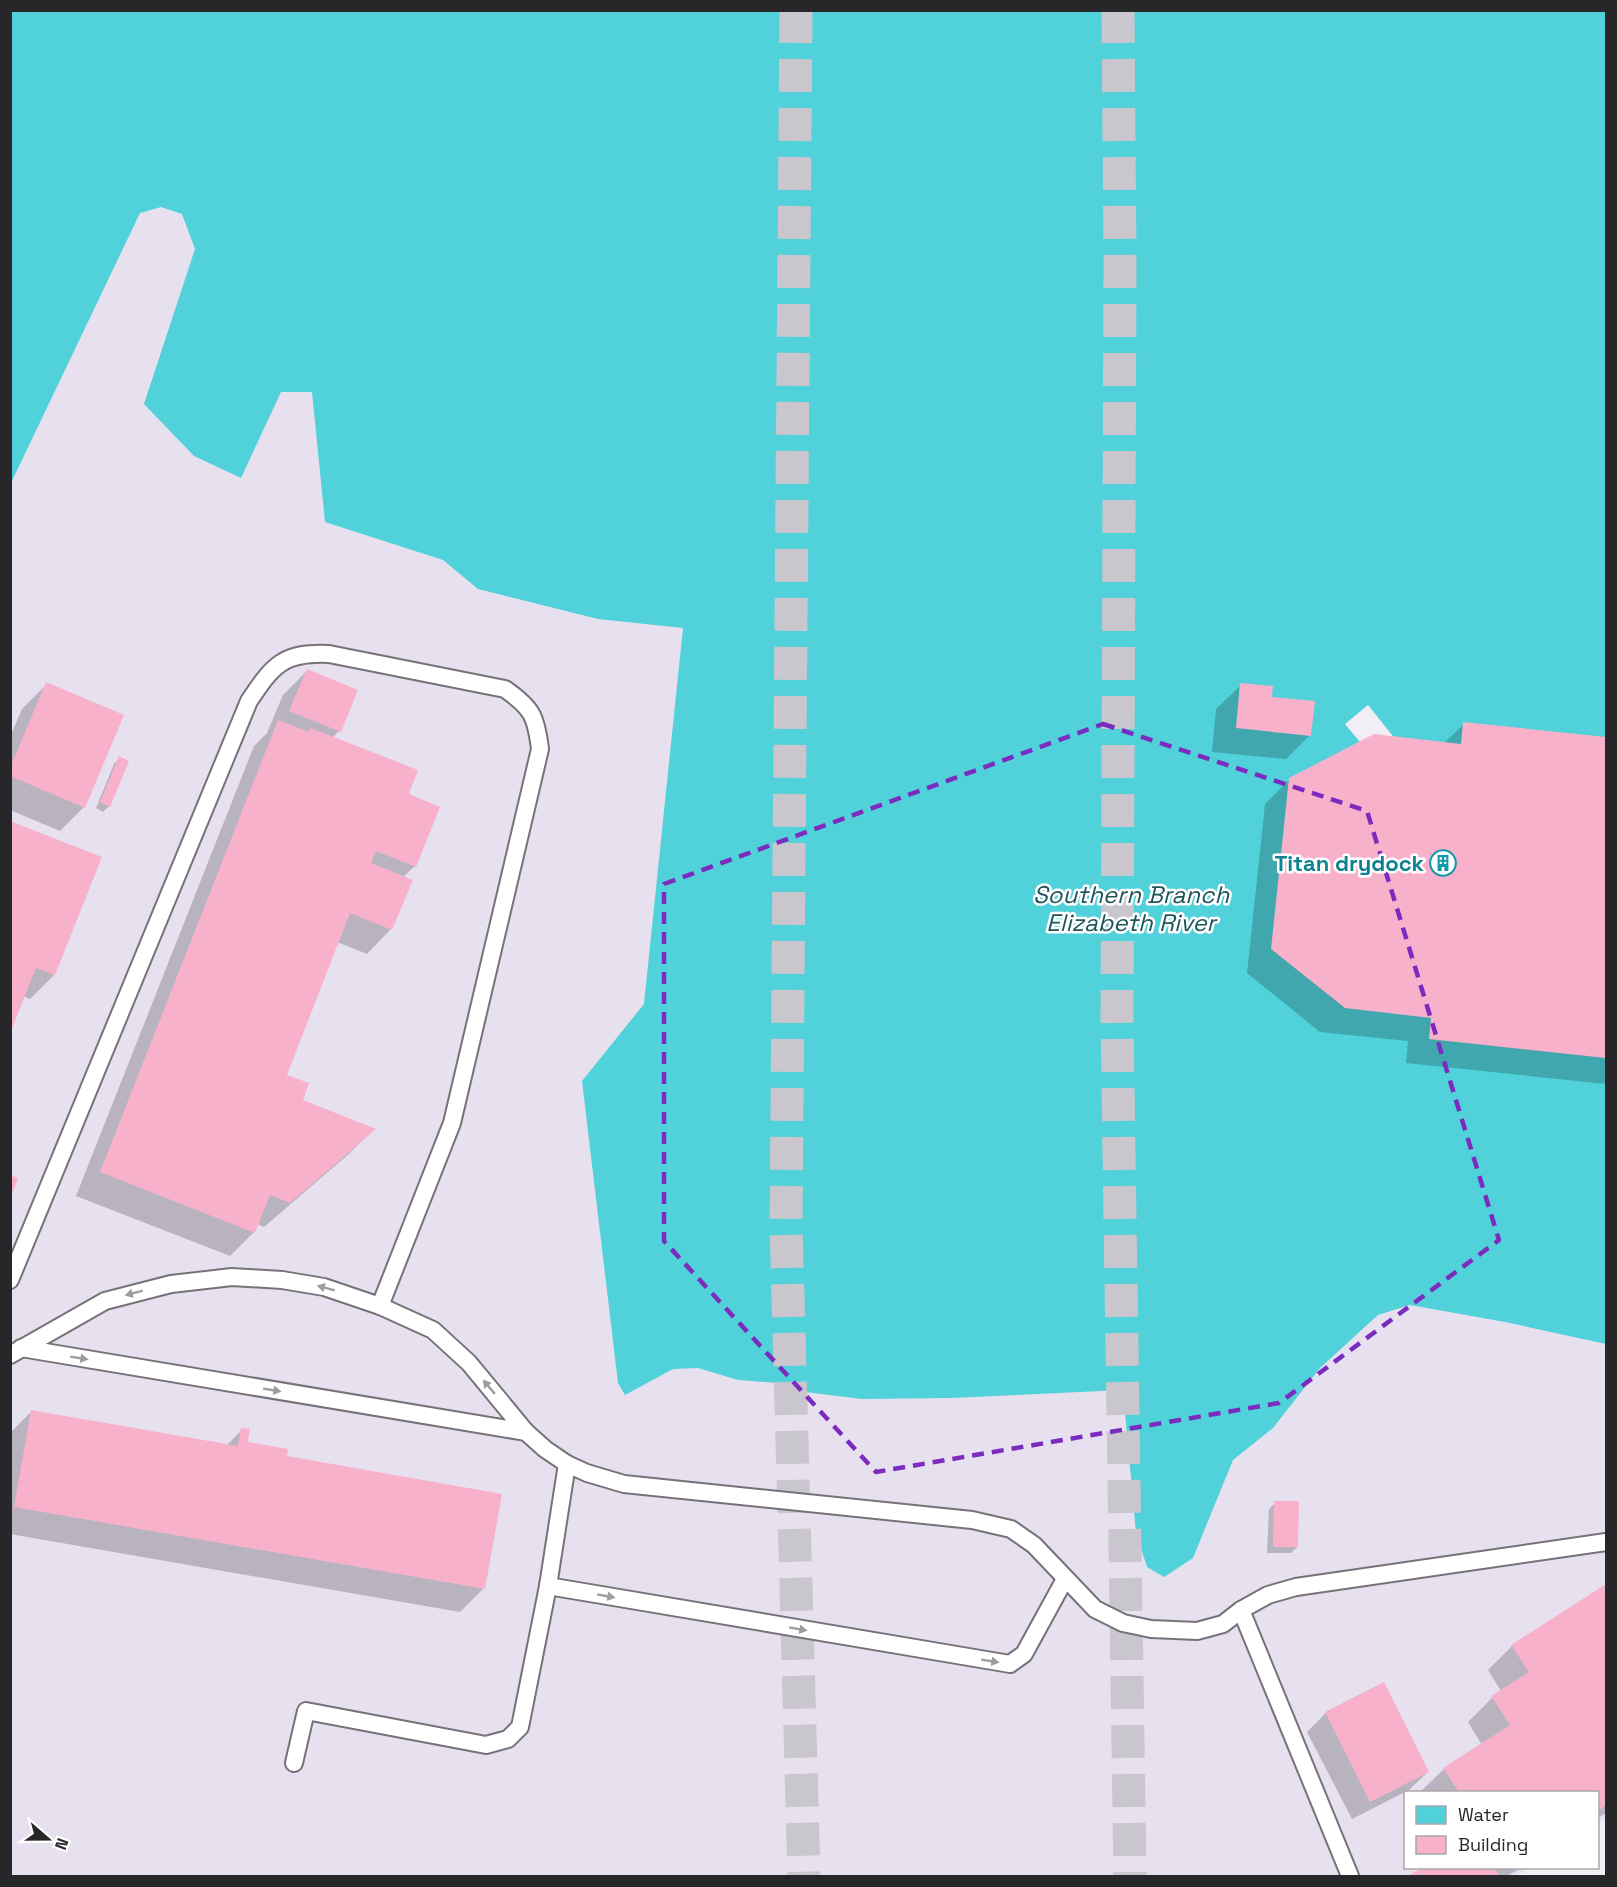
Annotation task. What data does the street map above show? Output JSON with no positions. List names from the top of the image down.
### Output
{
  "water": ["Southern Branch Elizabeth River"],
  "places": {
    "building": ["Titan drydock"]
  },
  "legend": ["Water", "Building"],
  "north": "right"
}
